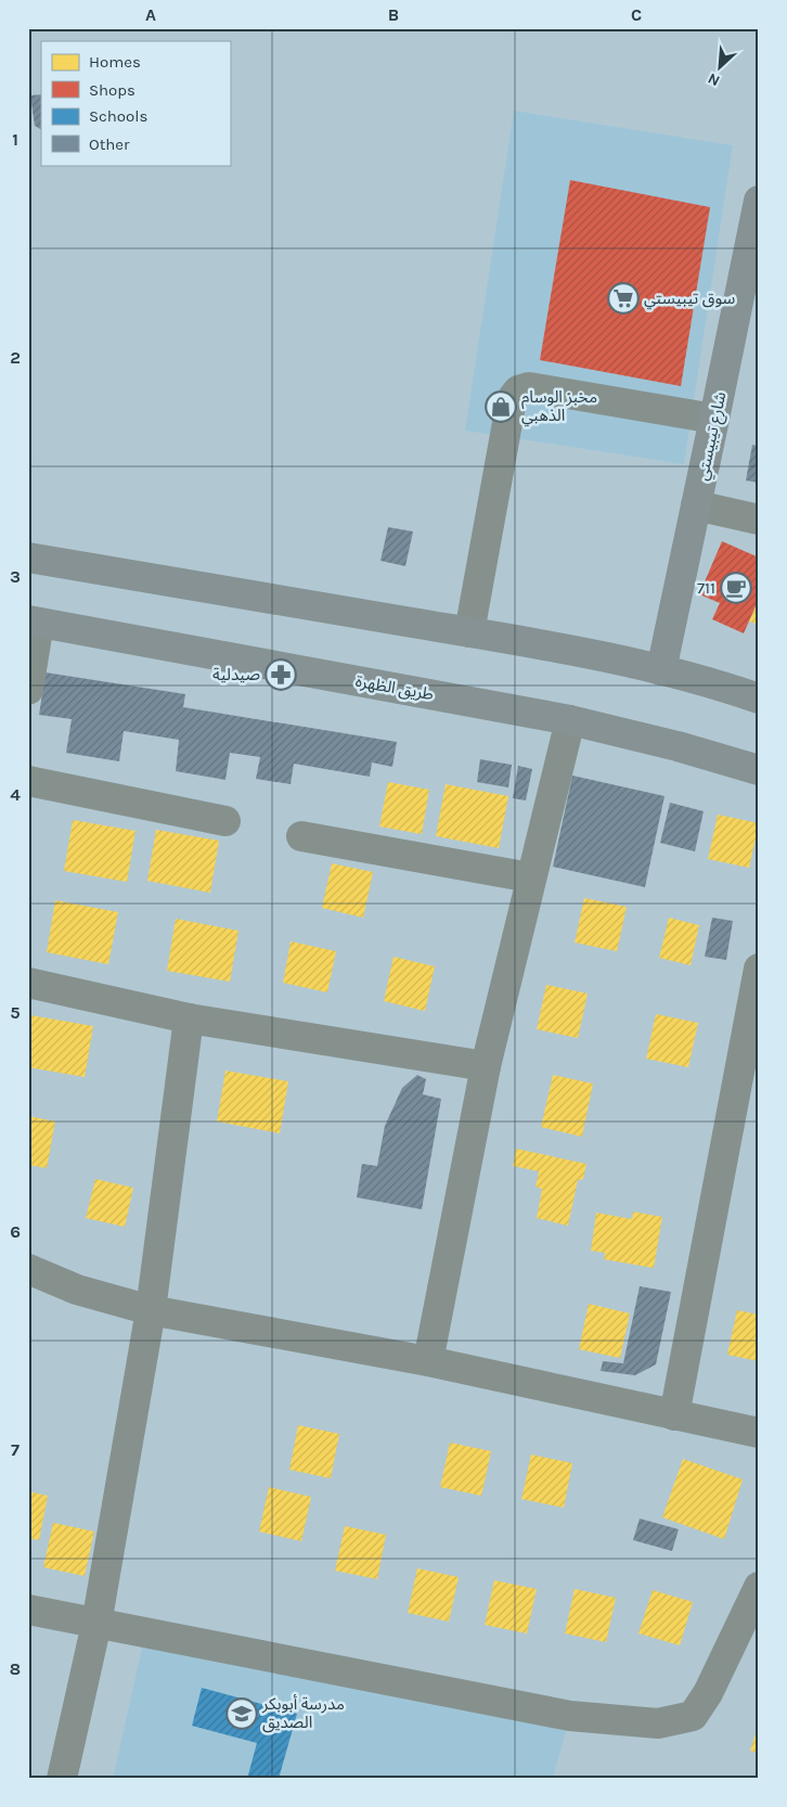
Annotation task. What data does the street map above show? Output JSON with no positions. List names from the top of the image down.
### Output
{
  "streets": {
    "main road": ["شارع تيبيستي", "طريق الظهرة"]
  },
  "places": {
    "supermarket": ["سوق تيبيستي"],
    "shop": ["مخبز الوسام الذهبي"],
    "cafe": ["711"],
    "pharmacy": ["صيدلية"],
    "school or university": ["مدرسة أبوبكر الصديق"]
  },
  "legend": [
    "Homes",
    "Shops",
    "Schools",
    "Other"
  ],
  "north": "bottom left",
  "grid": {
    "columns": ["A", "B", "C"],
    "rows": [
      "1",
      "2",
      "3",
      "4",
      "5",
      "6",
      "7",
      "8"
    ]
  }
}
